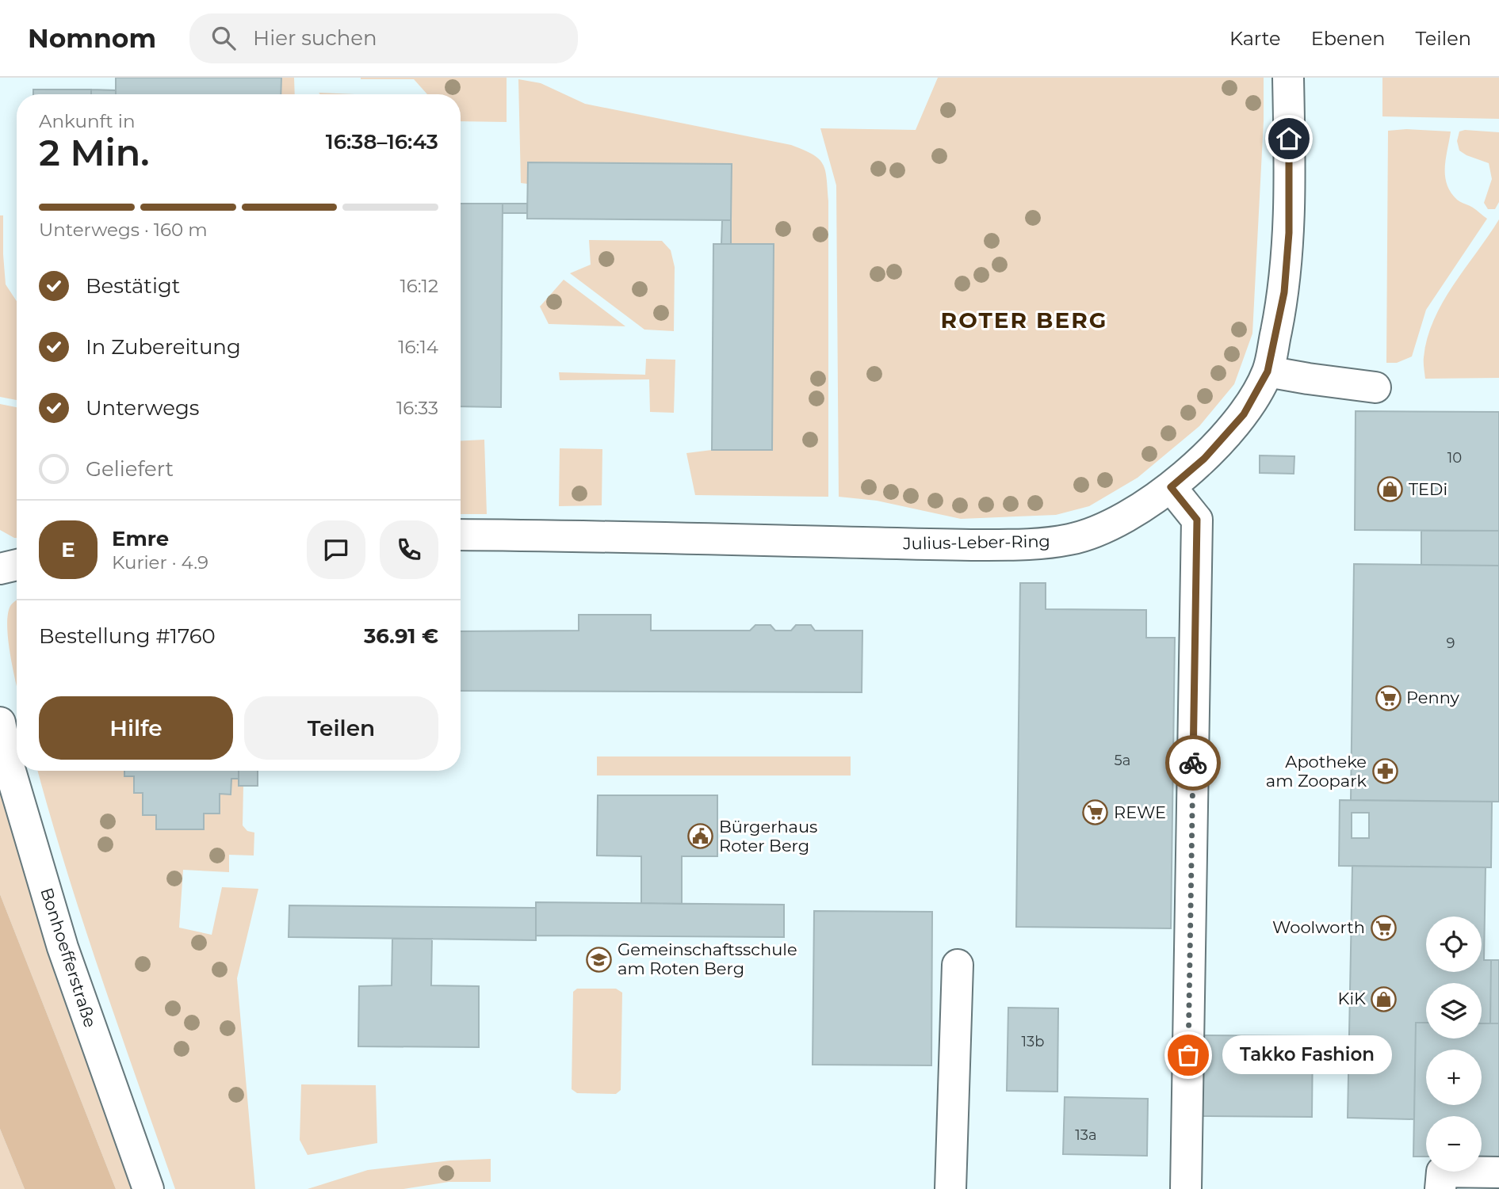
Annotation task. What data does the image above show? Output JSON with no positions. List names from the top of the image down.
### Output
{
  "streets": {
    "street": ["Julius-Leber-Ring", "Bonhoefferstraße"]
  },
  "districts": ["ROTER BERG"],
  "places": {
    "shop": ["TEDi", "KiK"],
    "supermarket": ["Penny", "REWE", "Woolworth"],
    "pharmacy": ["Apotheke am Zoopark"],
    "public building": ["Bürgerhaus Roter Berg"],
    "school or university": ["Gemeinschaftsschule am Roten Berg"],
    "other": ["Takko Fashion"]
  },
  "house_numbers": [
    "10",
    "9",
    "5a",
    "13b",
    "13a"
  ],
  "page": {
    "header": "Nomnom",
    "search": "Hier suchen",
    "nav": ["Karte", "Ebenen", "Teilen"],
    "heading": ["2 Min.", "Ankunft in", "16:38–16:43"],
    "panel": [
      "Emre",
      "Kurier · 4.9",
      "Bestellung #1760",
      "36.91 €"
    ],
    "bar": "Unterwegs · 160 m",
    "list": [
      ["Bestätigt", "16:12"],
      ["In Zubereitung", "16:14"],
      ["Unterwegs", "16:33"],
      "Geliefert"
    ],
    "round": "E",
    "buttons": ["Hilfe", "Teilen"],
    "map_buttons": ["+", "−"],
    "bubble": "Takko Fashion"
  }
}
